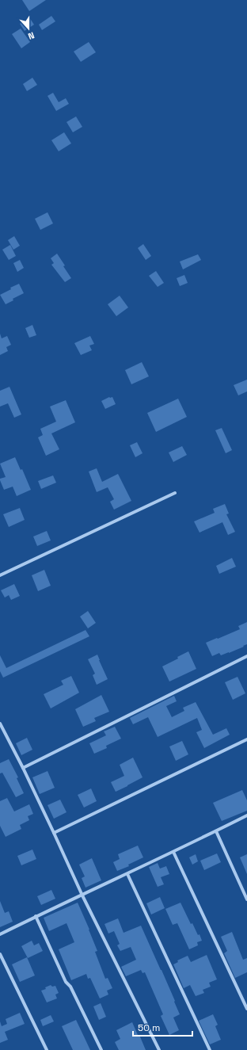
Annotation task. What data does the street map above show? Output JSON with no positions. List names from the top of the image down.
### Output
{
  "scale_bar": "50 m",
  "north": "bottom"
}
